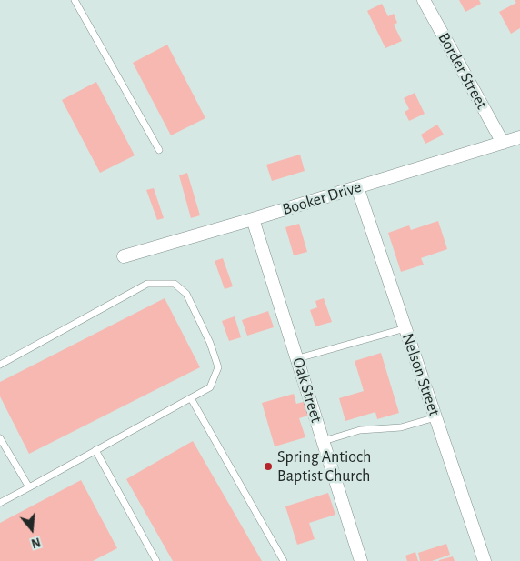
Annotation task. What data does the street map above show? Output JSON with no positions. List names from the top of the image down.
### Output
{
  "streets": {
    "street": [
      "Border Street",
      "Booker Drive",
      "Nelson Street",
      "Oak Street"
    ]
  },
  "crossings": [
    ["Border Street", "Booker Drive"],
    ["Booker Drive", "Nelson Street"],
    ["Booker Drive", "Oak Street"]
  ],
  "places": ["Spring Antioch Baptist Church"],
  "north": "bottom"
}
